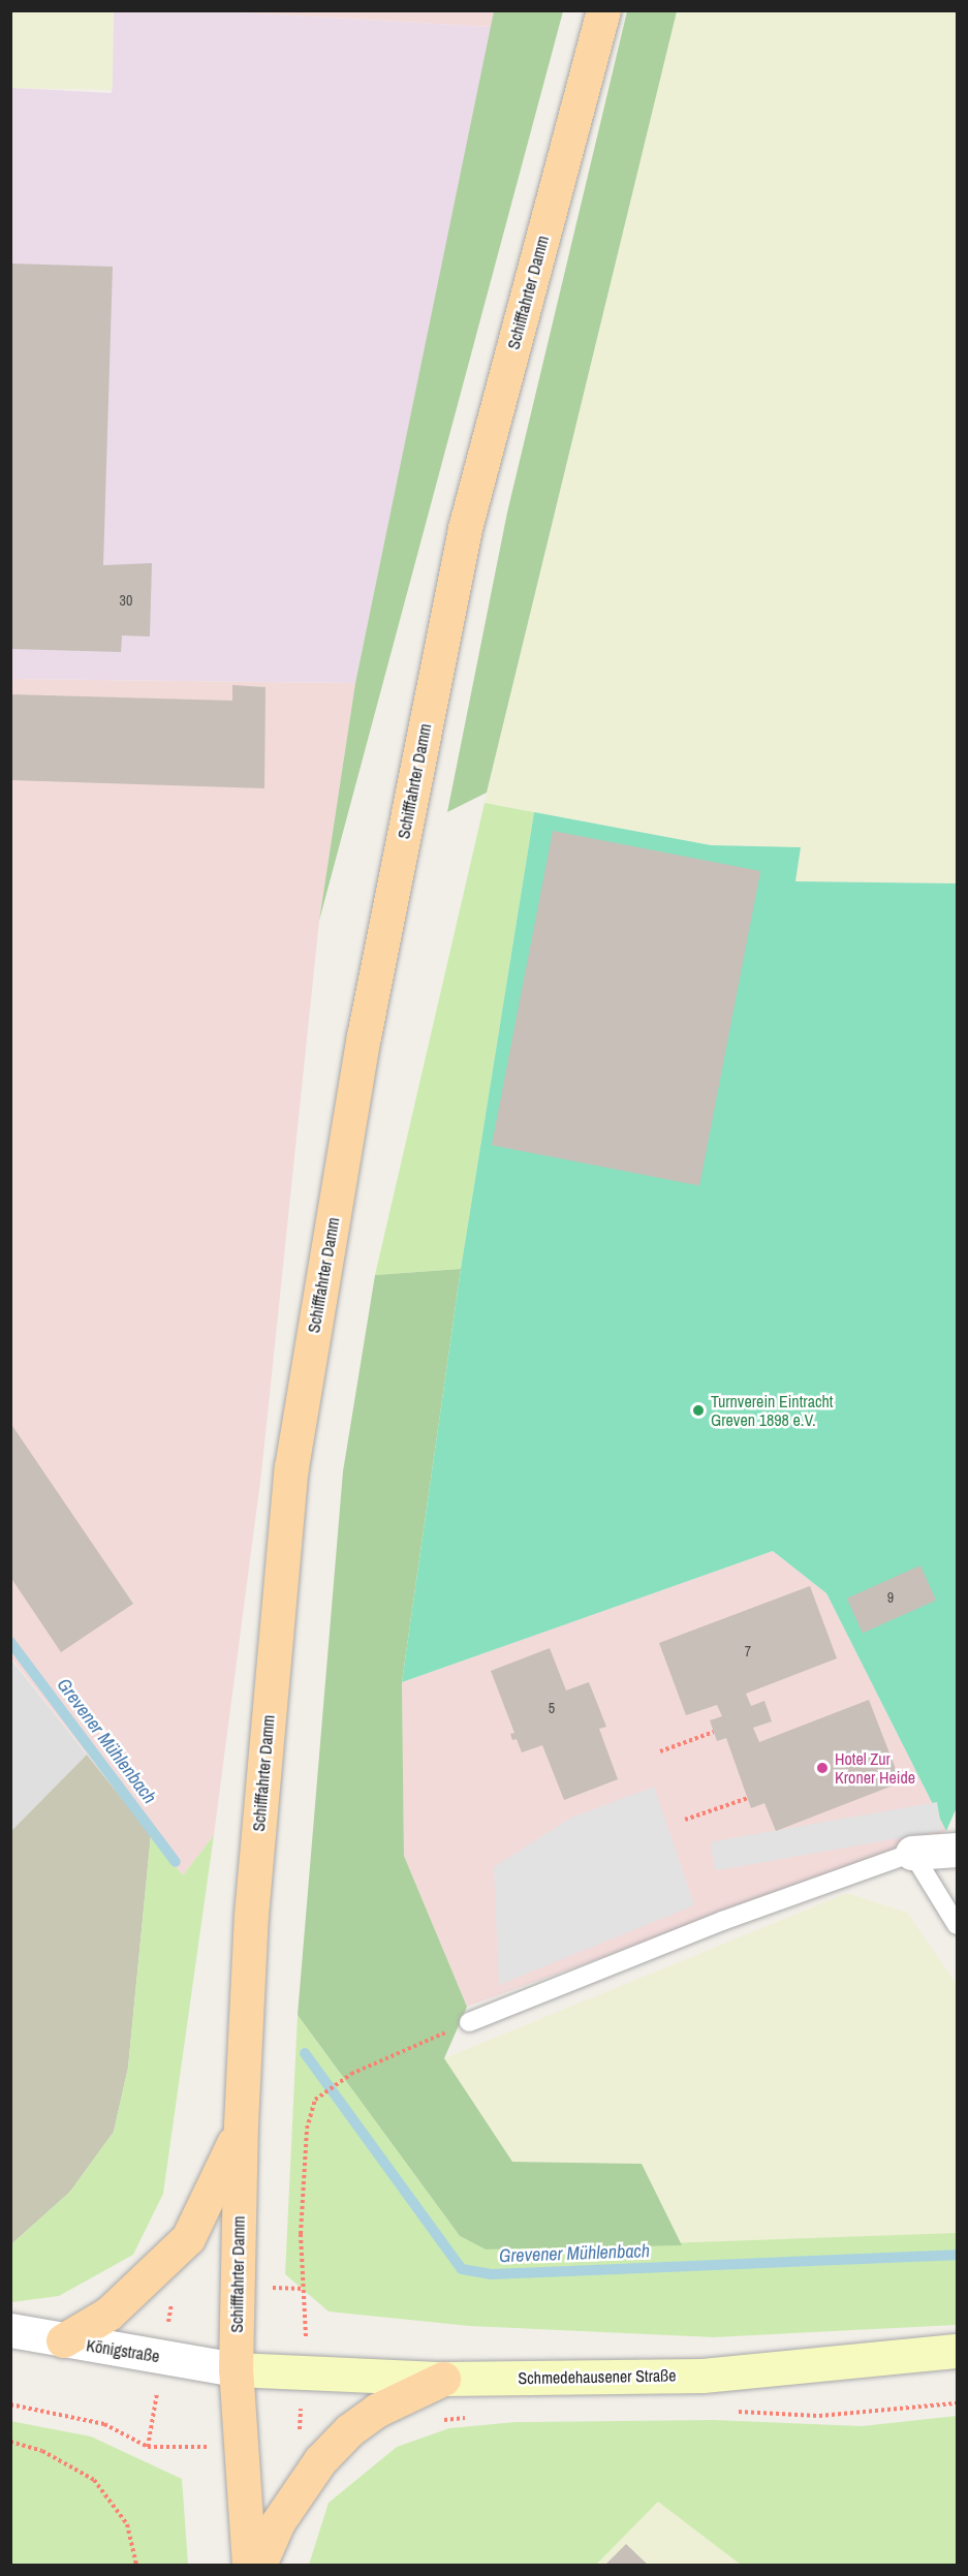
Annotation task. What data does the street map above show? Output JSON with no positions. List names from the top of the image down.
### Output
{
  "streets": {
    "main road": ["Schifffahrter Damm", "Schmedehausener Straße"],
    "street": ["Königstraße"]
  },
  "crossings": [
    ["Schifffahrter Damm", "Königstraße"],
    ["Schifffahrter Damm", "Schmedehausener Straße"],
    ["Königstraße", "Schmedehausener Straße"]
  ],
  "water": ["Grevener Mühlenbach"],
  "places": ["Turnverein Eintracht Greven 1898 e.V.", "Hotel Zur Kroner Heide"],
  "house_numbers": [
    "30",
    "9",
    "7",
    "5"
  ]
}
